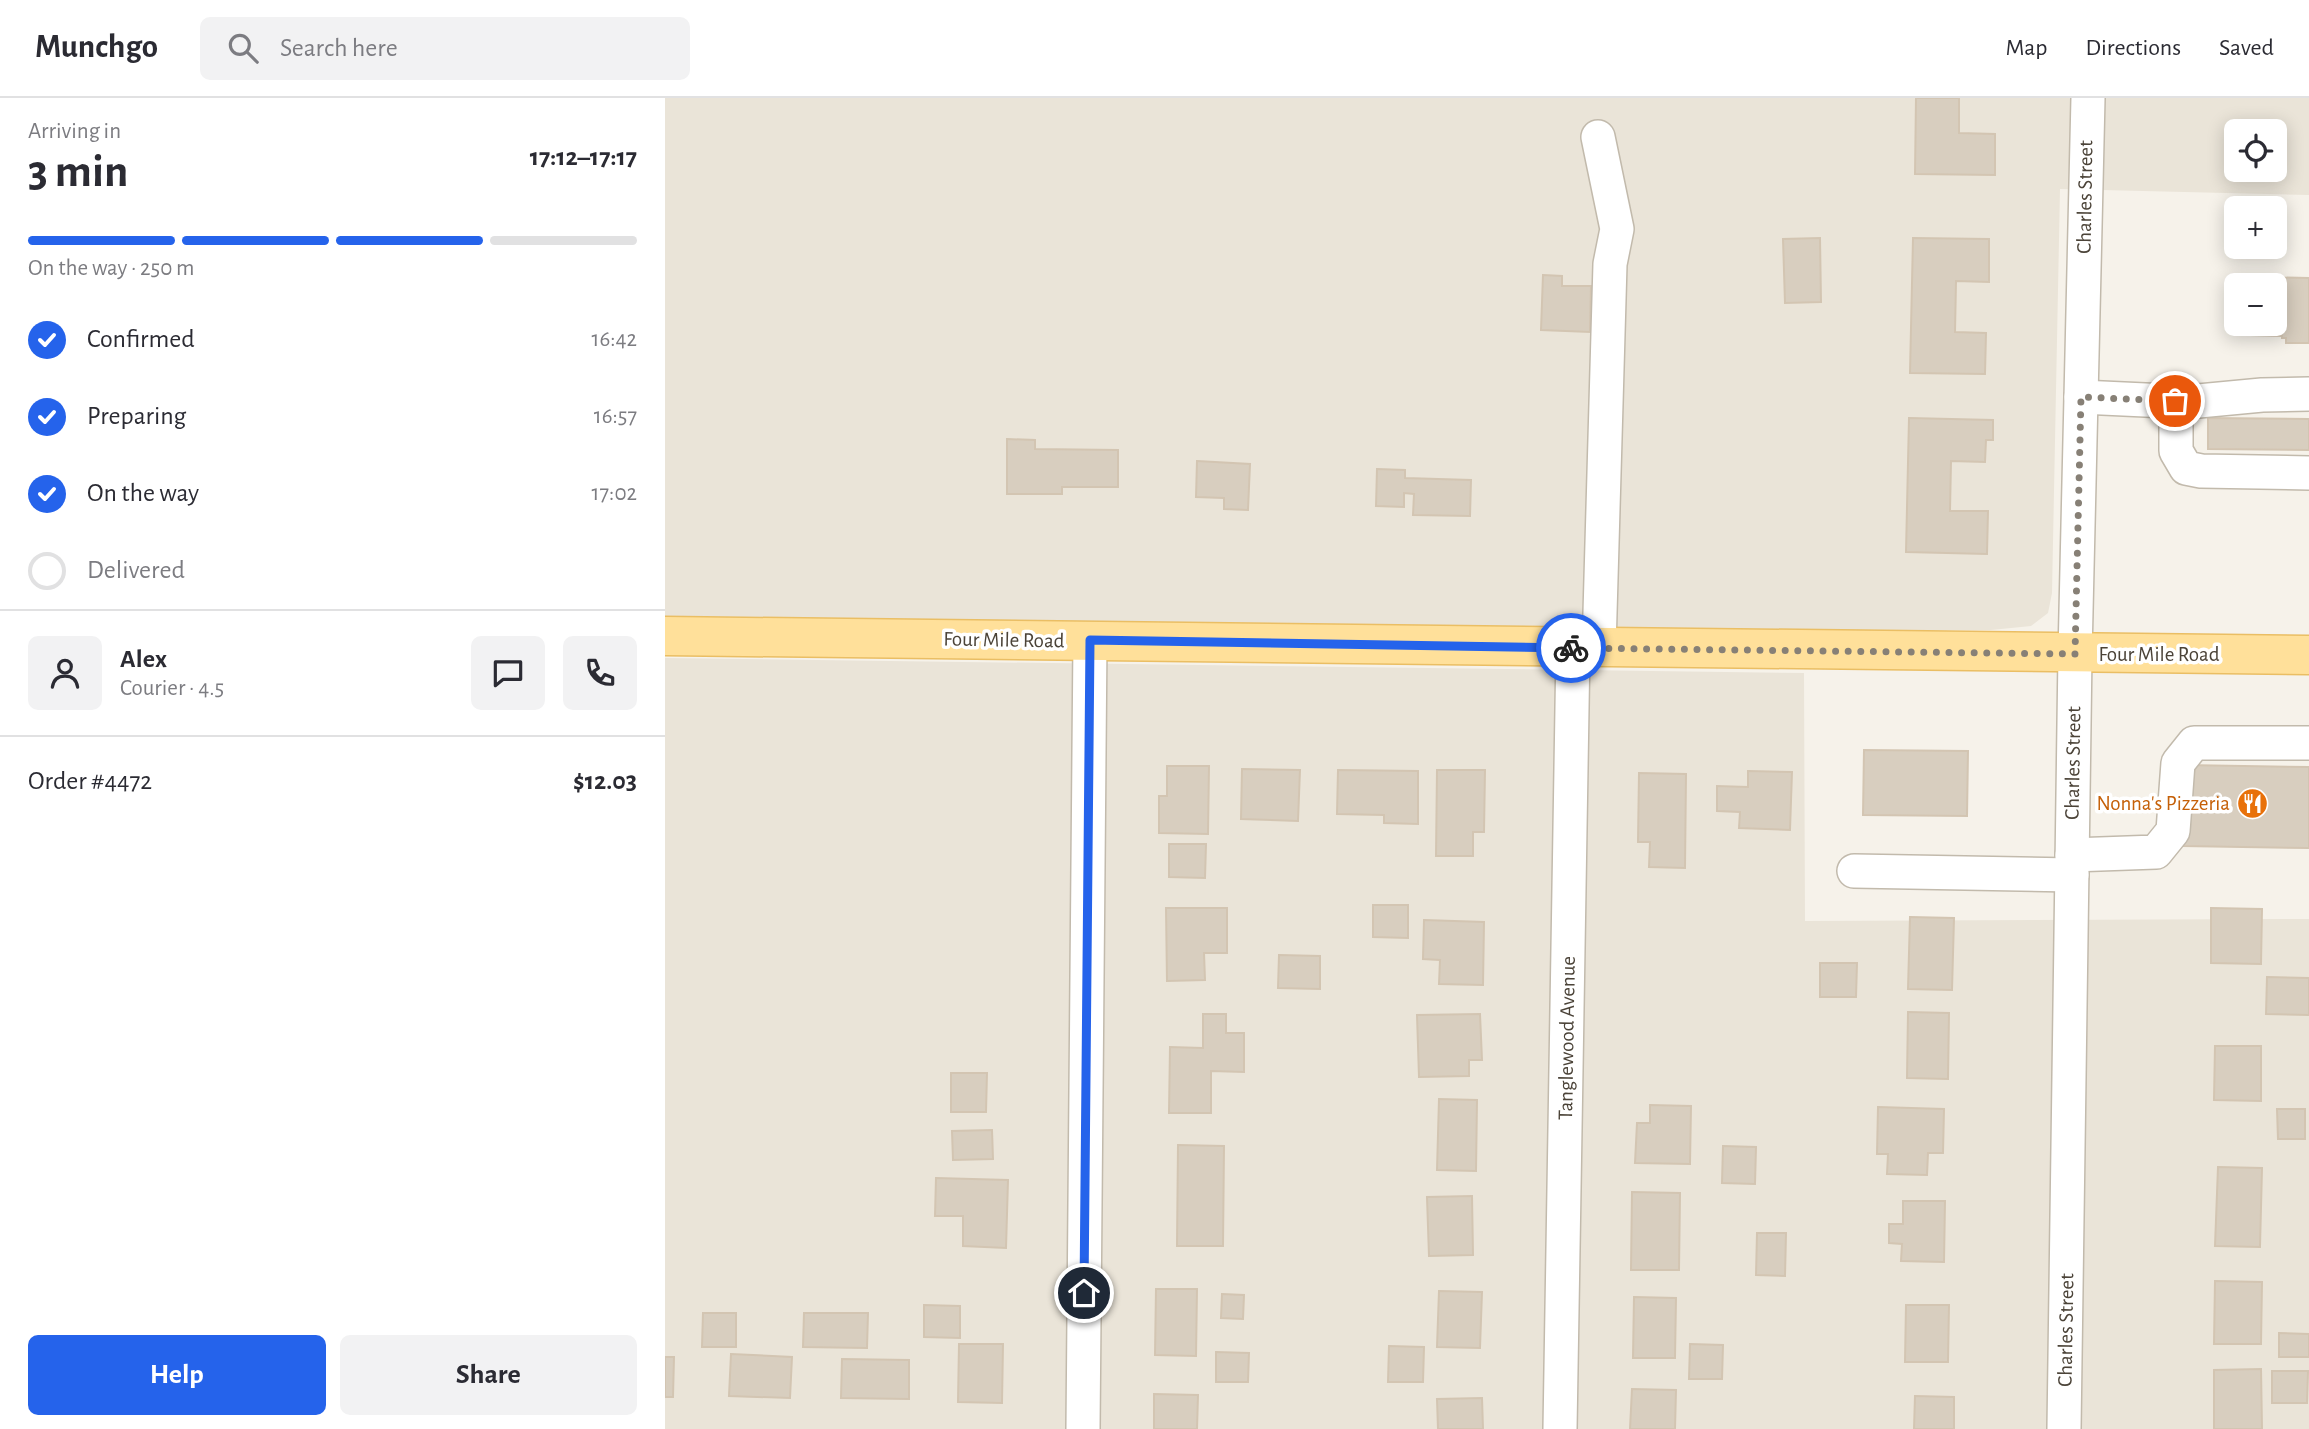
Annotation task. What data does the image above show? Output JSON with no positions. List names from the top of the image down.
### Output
{
  "streets": {
    "main road": ["Four Mile Road"],
    "street": ["Charles Street", "Tanglewood Avenue"]
  },
  "crossings": [
    ["Charles Street", "Four Mile Road"],
    ["Four Mile Road", "Tanglewood Avenue"]
  ],
  "places": {
    "restaurant": ["Nonna's Pizzeria"]
  },
  "page": {
    "header": "Munchgo",
    "search": "Search here",
    "nav": ["Map", "Directions", "Saved"],
    "heading": ["3 min", "Arriving in", "17:12–17:17"],
    "panel": [
      "Alex",
      "Courier · 4.5",
      "Order #4472",
      "$12.03"
    ],
    "map_buttons": ["+", "−"],
    "bar": "On the way · 250 m",
    "list": [
      ["Confirmed", "16:42"],
      ["Preparing", "16:57"],
      ["On the way", "17:02"],
      "Delivered"
    ],
    "buttons": ["Help", "Share"]
  }
}
